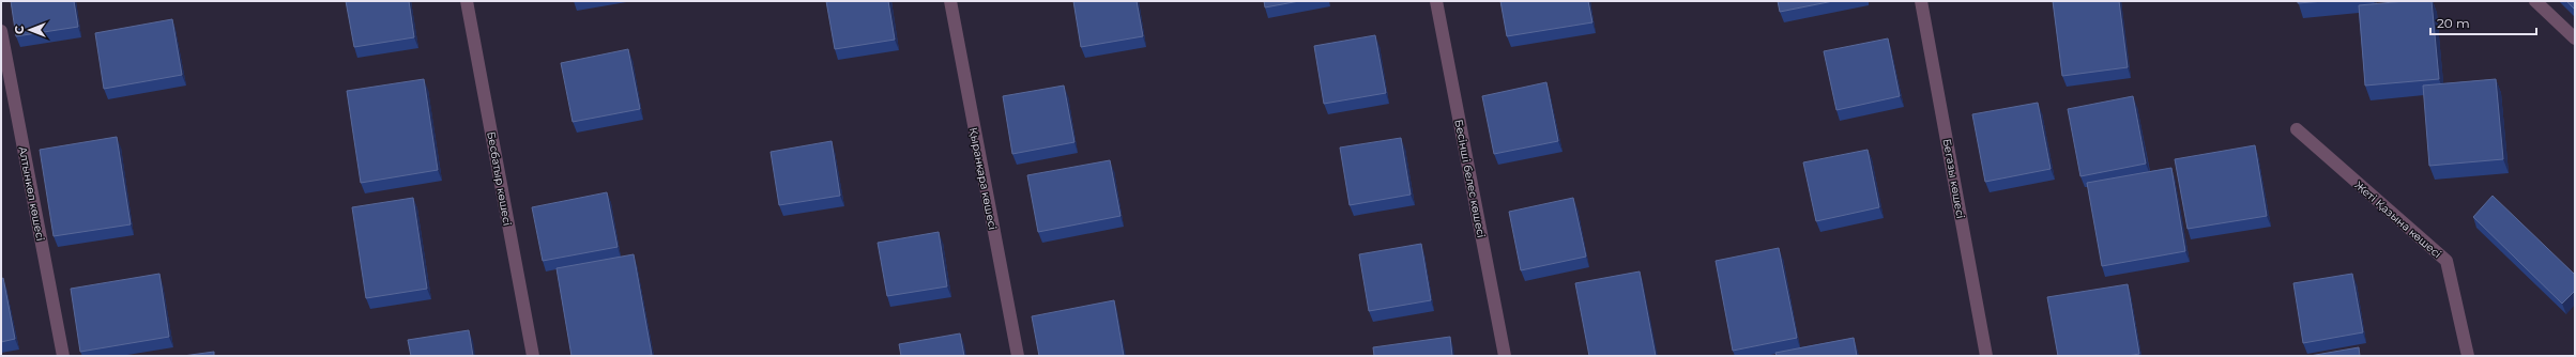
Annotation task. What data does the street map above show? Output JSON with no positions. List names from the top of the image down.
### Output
{
  "streets": {
    "street": [
      "Бесбатыр көшесі",
      "Қыранқара көшесі",
      "Бесінші белес көшесі",
      "Бегазы көшесі",
      "Алтынкөл көшесі",
      "Жеті Қазына көшесі"
    ]
  },
  "scale_bar": "20 m",
  "north": "left"
}
